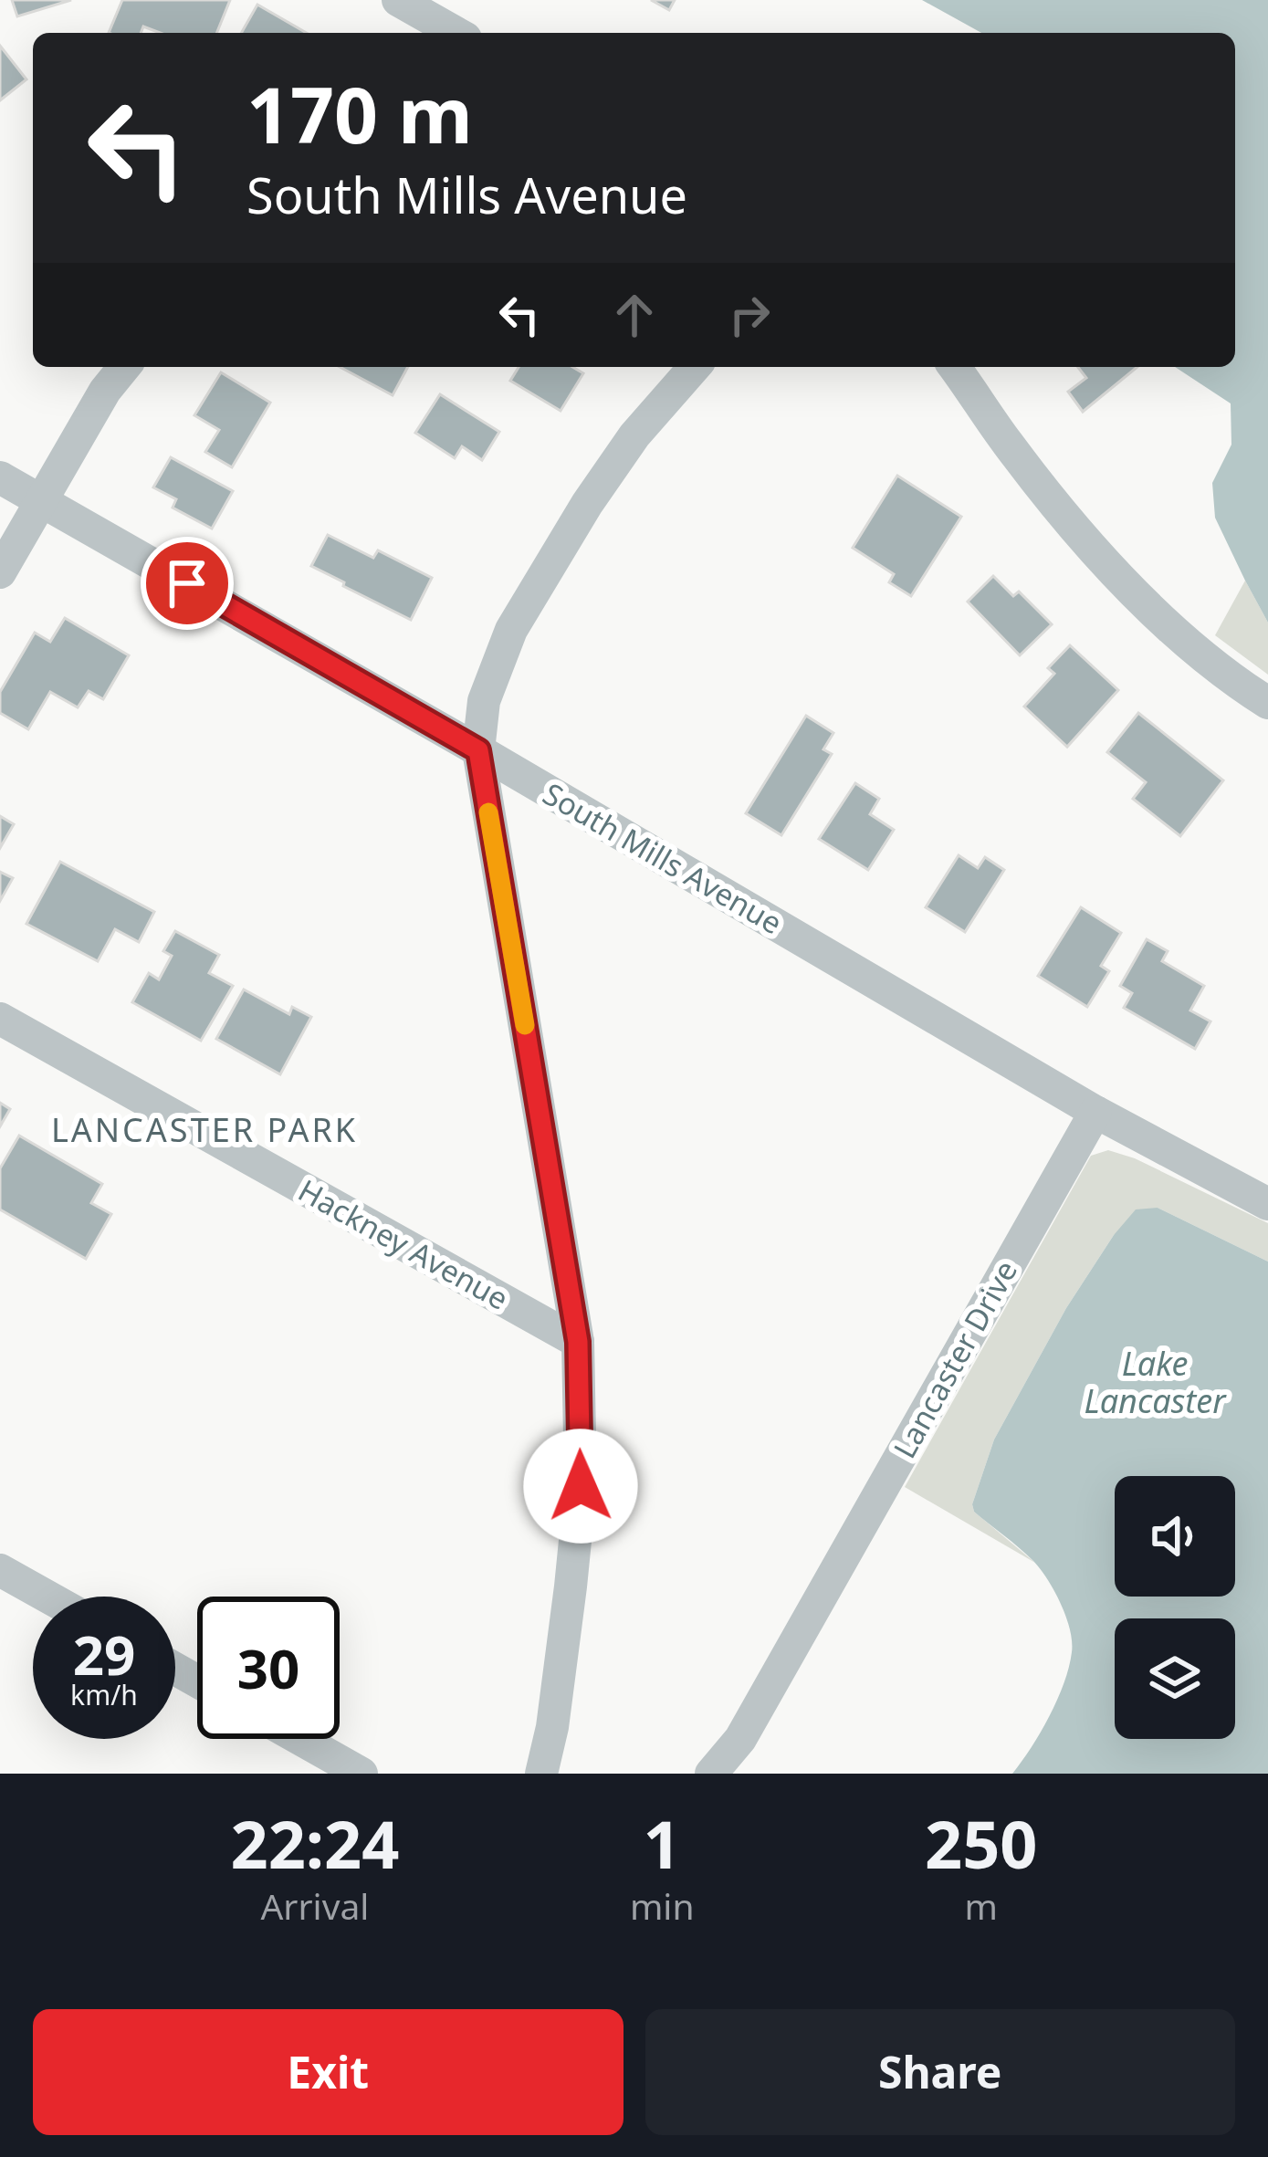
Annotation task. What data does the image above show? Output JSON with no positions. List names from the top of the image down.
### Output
{
  "streets": {
    "street": ["South Mills Avenue", "Hackney Avenue", "Lancaster Drive"]
  },
  "crossings": [
    ["South Mills Avenue", "Lancaster Drive"]
  ],
  "districts": ["LANCASTER PARK"],
  "water": ["Lake Lancaster"],
  "page": {
    "turn": ["170 m", "South Mills Avenue"],
    "speed": "29 km/h",
    "limit": "30",
    "eta": [
      "22:24",
      "Arrival",
      "1",
      "min",
      "250",
      "m"
    ],
    "buttons": ["Exit", "Share"]
  }
}
